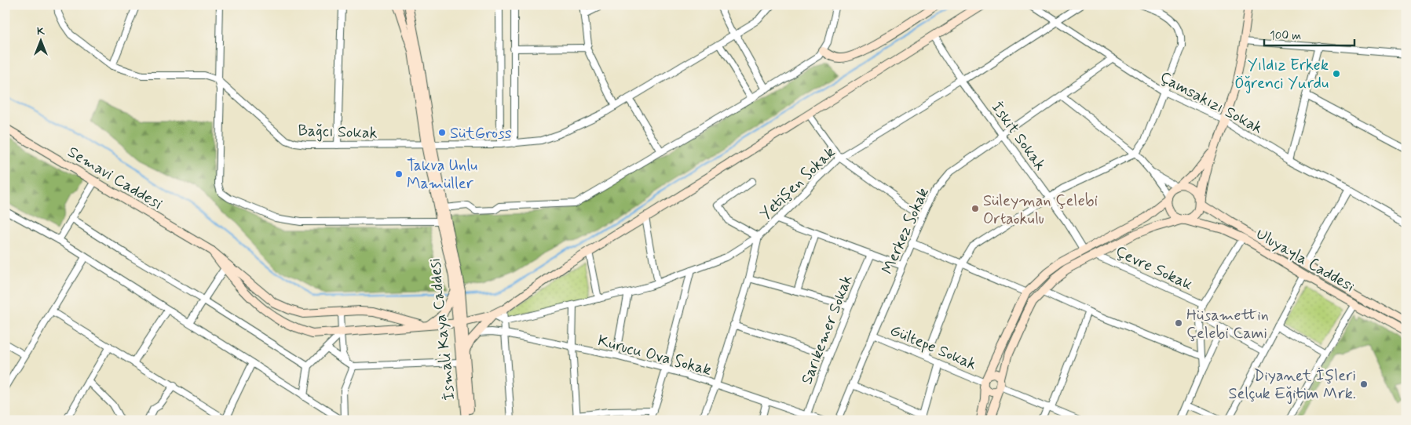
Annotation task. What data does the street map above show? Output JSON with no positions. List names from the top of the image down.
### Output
{
  "streets": {
    "main road": ["Semavi Caddesi", "Uluyayla Caddesi", "İsmali Kaya Caddesi"],
    "street": [
      "Çamsakızı Sokak",
      "Bağcı Sokak",
      "İskit Sokak",
      "Yetişen Sokak",
      "Merkez Sokak",
      "Çevre Sokak",
      "Sarıkemer Sokak",
      "Gültepe Sokak",
      "Kurucu Ova Sokak"
    ]
  },
  "crossings": [
    ["Çamsakızı Sokak", "Yetişen Sokak"],
    ["Çamsakızı Sokak", "Merkez Sokak"],
    ["Bağcı Sokak", "İsmali Kaya Caddesi"],
    ["İskit Sokak", "Yetişen Sokak"],
    ["İskit Sokak", "Merkez Sokak"],
    ["Semavi Caddesi", "İsmali Kaya Caddesi"],
    ["Merkez Sokak", "Gültepe Sokak"],
    ["Sarıkemer Sokak", "Kurucu Ova Sokak"]
  ],
  "places": [
    "Yıldız Erkek Öğrenci Yurdu",
    "SütGross",
    "Takva Unlu Mamüller",
    "Süleyman Çelebi Ortaokulu",
    "Hüsamettin Çelebi Cami",
    "Diyanet İşleri Selçuk Eğitim Mrk."
  ],
  "scale_bar": "100 m",
  "north": "top"
}
